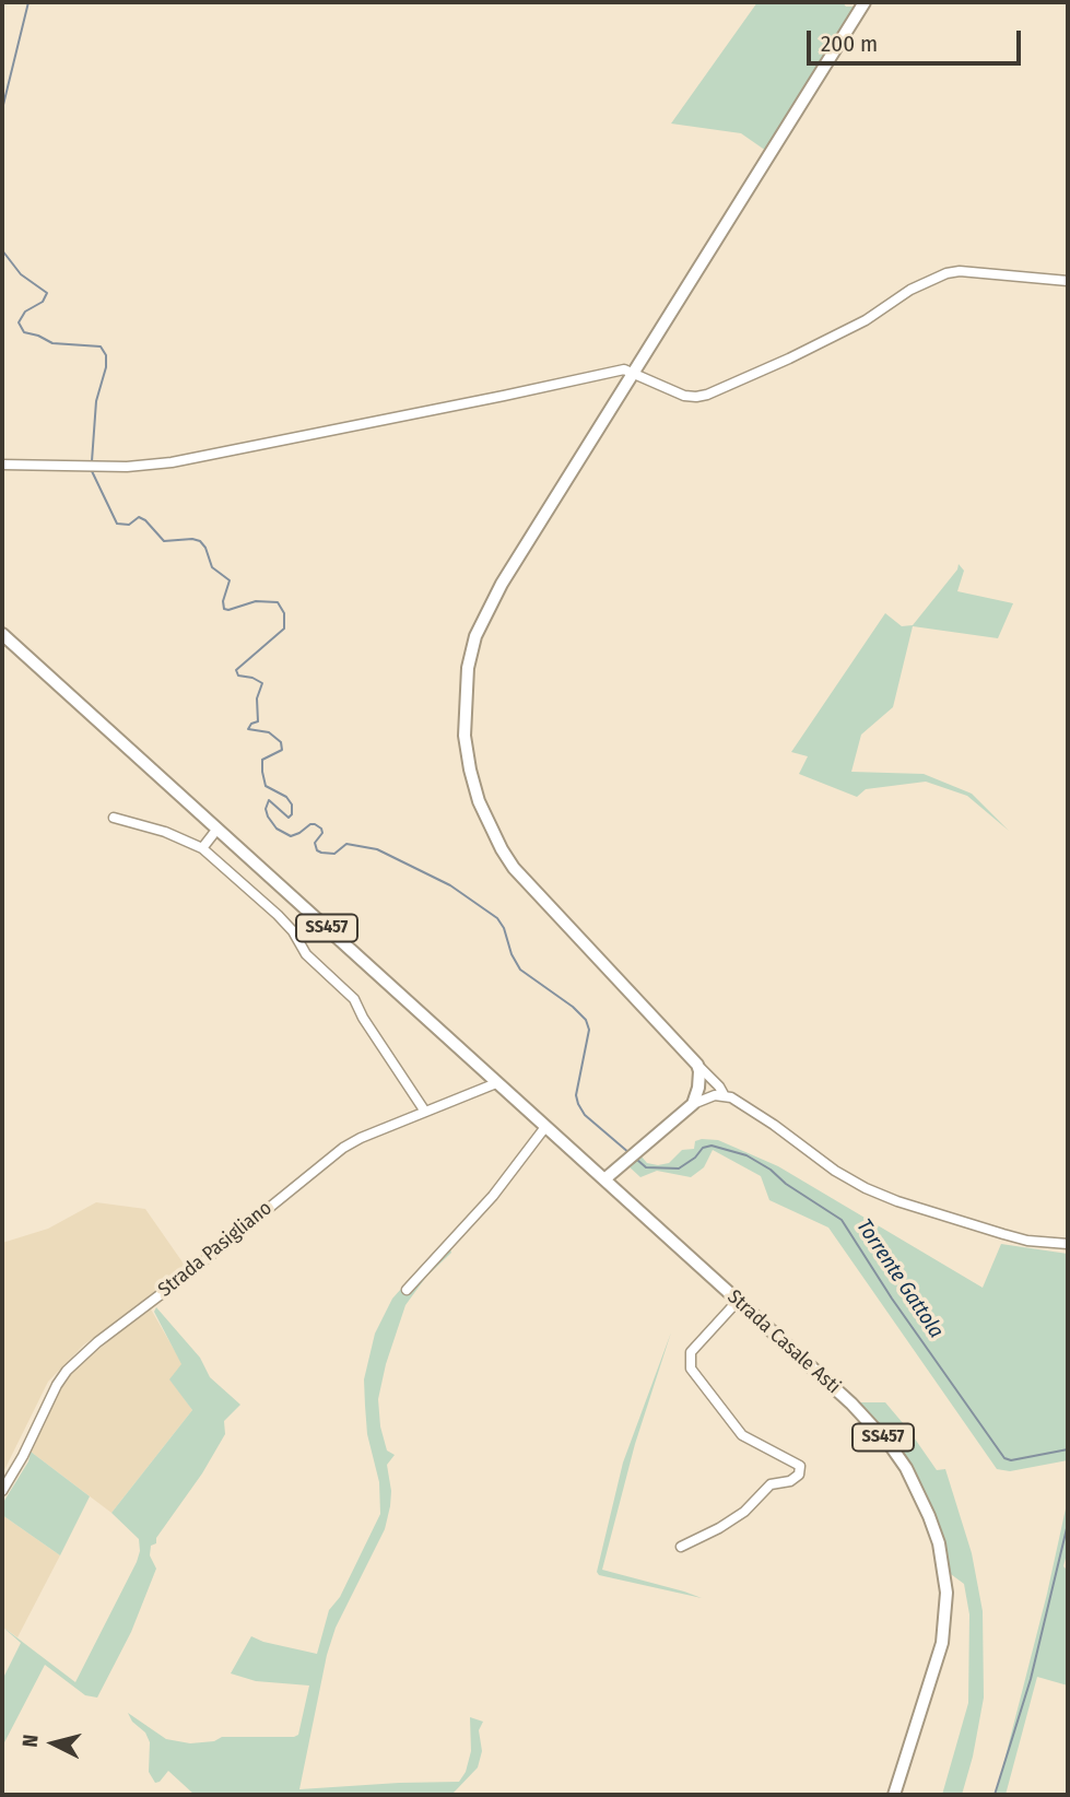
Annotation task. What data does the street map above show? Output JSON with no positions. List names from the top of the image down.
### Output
{
  "streets": {
    "main road": ["SS457", "Strada Casale Asti"],
    "street": ["Strada Pasigliano"]
  },
  "crossings": [
    ["SS457", "Strada Pasigliano"],
    ["SS457", "Strada Casale Asti"]
  ],
  "water": ["Torrente Gattola"],
  "scale_bar": "200 m",
  "north": "left"
}
